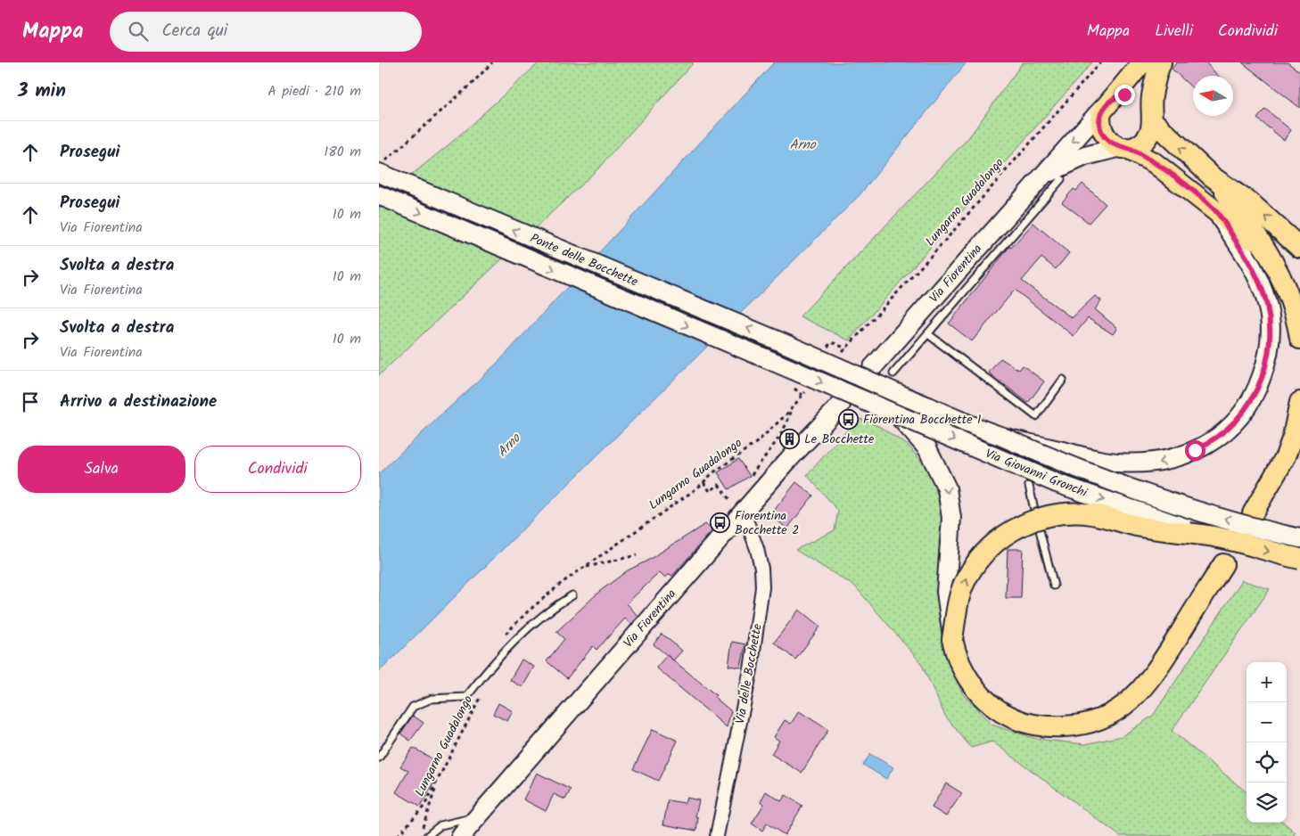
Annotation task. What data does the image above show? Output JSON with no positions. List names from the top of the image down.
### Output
{
  "streets": {
    "main road": ["Ponte delle Bocchette", "Via Fiorentina", "Via Giovanni Gronchi"],
    "street": ["Via delle Bocchette"],
    "path": ["Lungarno Guadalongo"]
  },
  "crossings": [
    ["Ponte delle Bocchette", "Via Giovanni Gronchi"],
    ["Via Fiorentina", "Via delle Bocchette"]
  ],
  "water": ["Arno"],
  "places": {
    "bus stop": ["Fiorentina Bocchette 1", "Fiorentina Bocchette 2"],
    "building": ["Le Bocchette"]
  },
  "north": "left",
  "page": {
    "header": "Mappa",
    "search": "Cerca qui",
    "nav": ["Mappa", "Livelli", "Condividi"],
    "heading": ["3 min", "A piedi · 210 m"],
    "list": [
      ["Prosegui", "180 m"],
      ["Prosegui", "Via Fiorentina", "10 m"],
      ["Svolta a destra", "Via Fiorentina", "10 m"],
      ["Svolta a destra", "Via Fiorentina", "10 m"],
      "Arrivo a destinazione"
    ],
    "buttons": ["Salva", "Condividi"],
    "map_buttons": ["+", "−"]
  }
}
